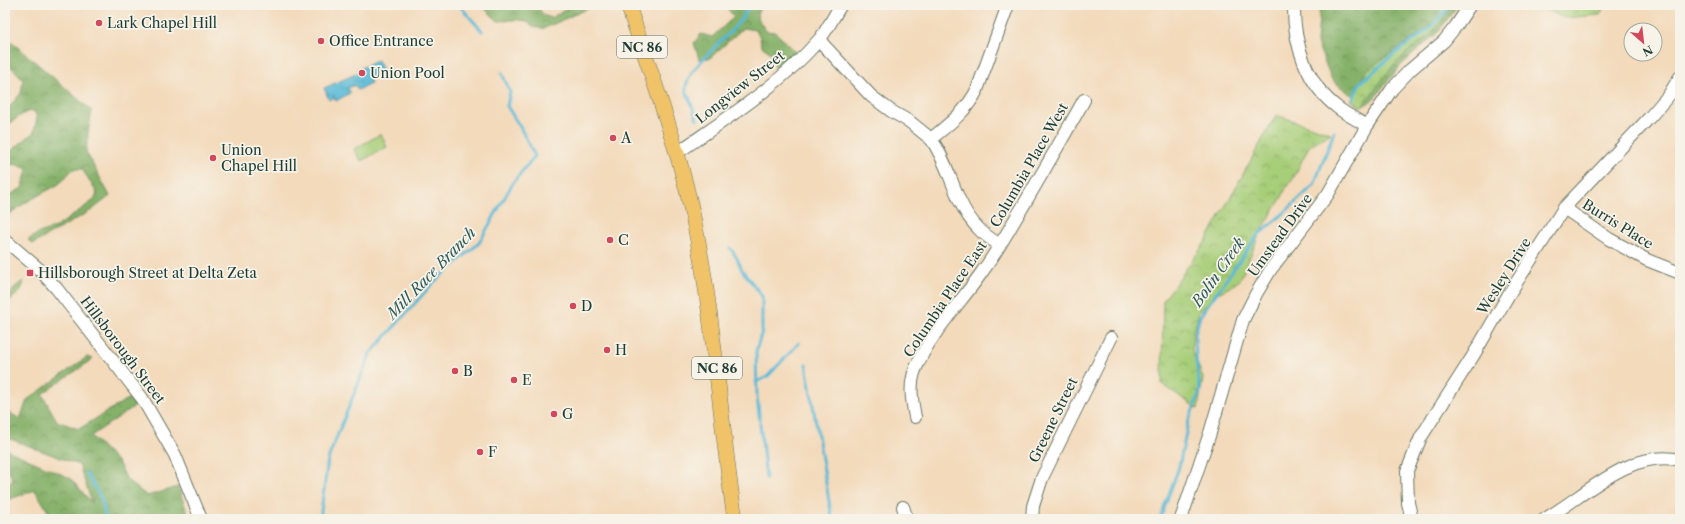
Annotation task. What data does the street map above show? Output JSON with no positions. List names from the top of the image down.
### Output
{
  "streets": {
    "main road": ["NC 86"],
    "street": [
      "Longview Street",
      "Columbia Place West",
      "Burris Place",
      "Umstead Drive",
      "Wesley Drive",
      "Columbia Place East",
      "Hillsborough Street",
      "Greene Street"
    ]
  },
  "crossings": [
    ["NC 86", "Longview Street"],
    ["Columbia Place West", "Columbia Place East"],
    ["Burris Place", "Wesley Drive"]
  ],
  "water": ["Bolin Creek", "Mill Race Branch"],
  "places": {
    "other": [
      "Lark Chapel Hill",
      "Office Entrance",
      "Union Pool",
      "A",
      "Union Chapel Hill",
      "C",
      "D",
      "H",
      "B",
      "E",
      "G",
      "F"
    ],
    "transit": ["Hillsborough Street at Delta Zeta"]
  },
  "north": "bottom right"
}
